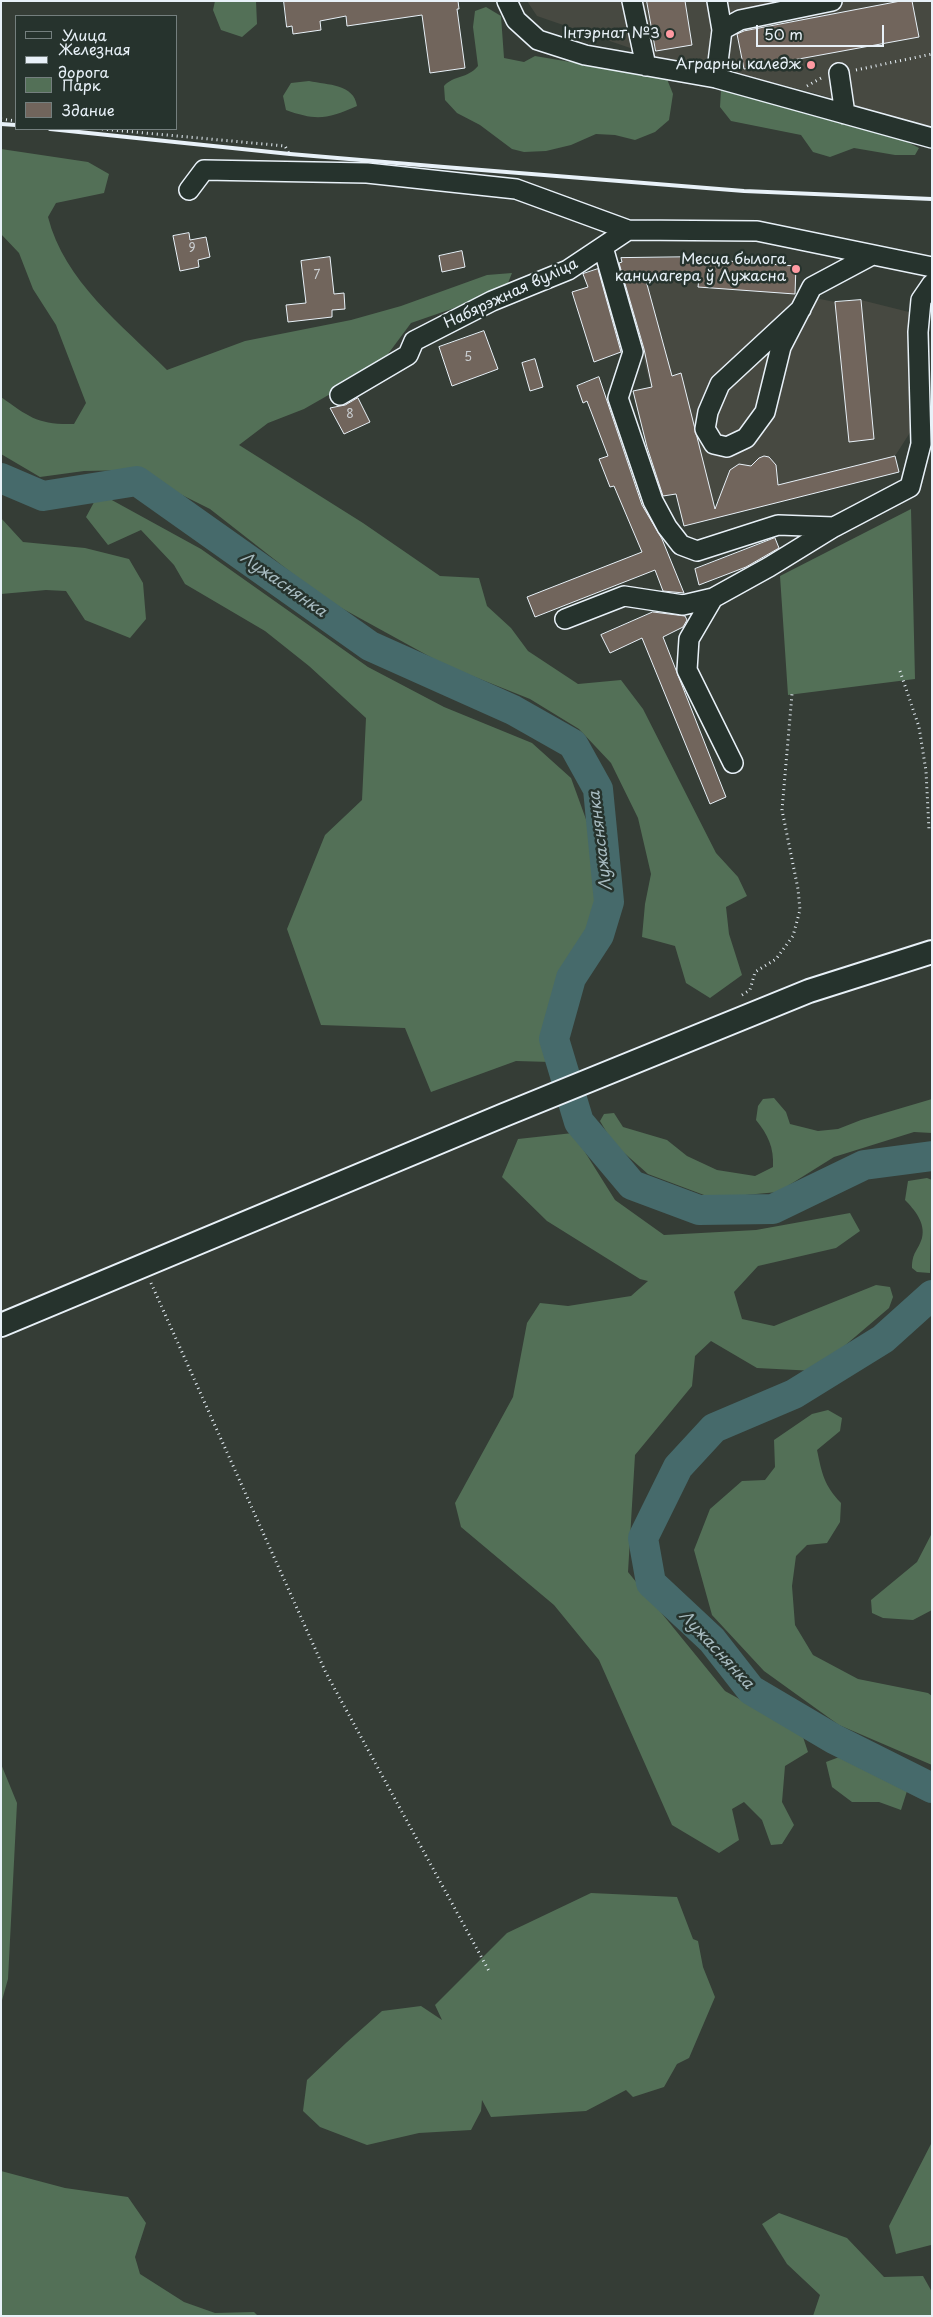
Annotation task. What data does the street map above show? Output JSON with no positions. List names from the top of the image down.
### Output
{
  "streets": {
    "street": ["Набярэжная вуліца"]
  },
  "water": ["Лужаснянка"],
  "places": ["Інтэрнат №3", "Аграрны каледж", "Месца былога канцлагера ў Лужасна"],
  "house_numbers": [
    "9",
    "7",
    "5",
    "8"
  ],
  "legend": [
    "Улица",
    "Железная дорога",
    "Парк",
    "Здание"
  ],
  "scale_bar": "50 m"
}
